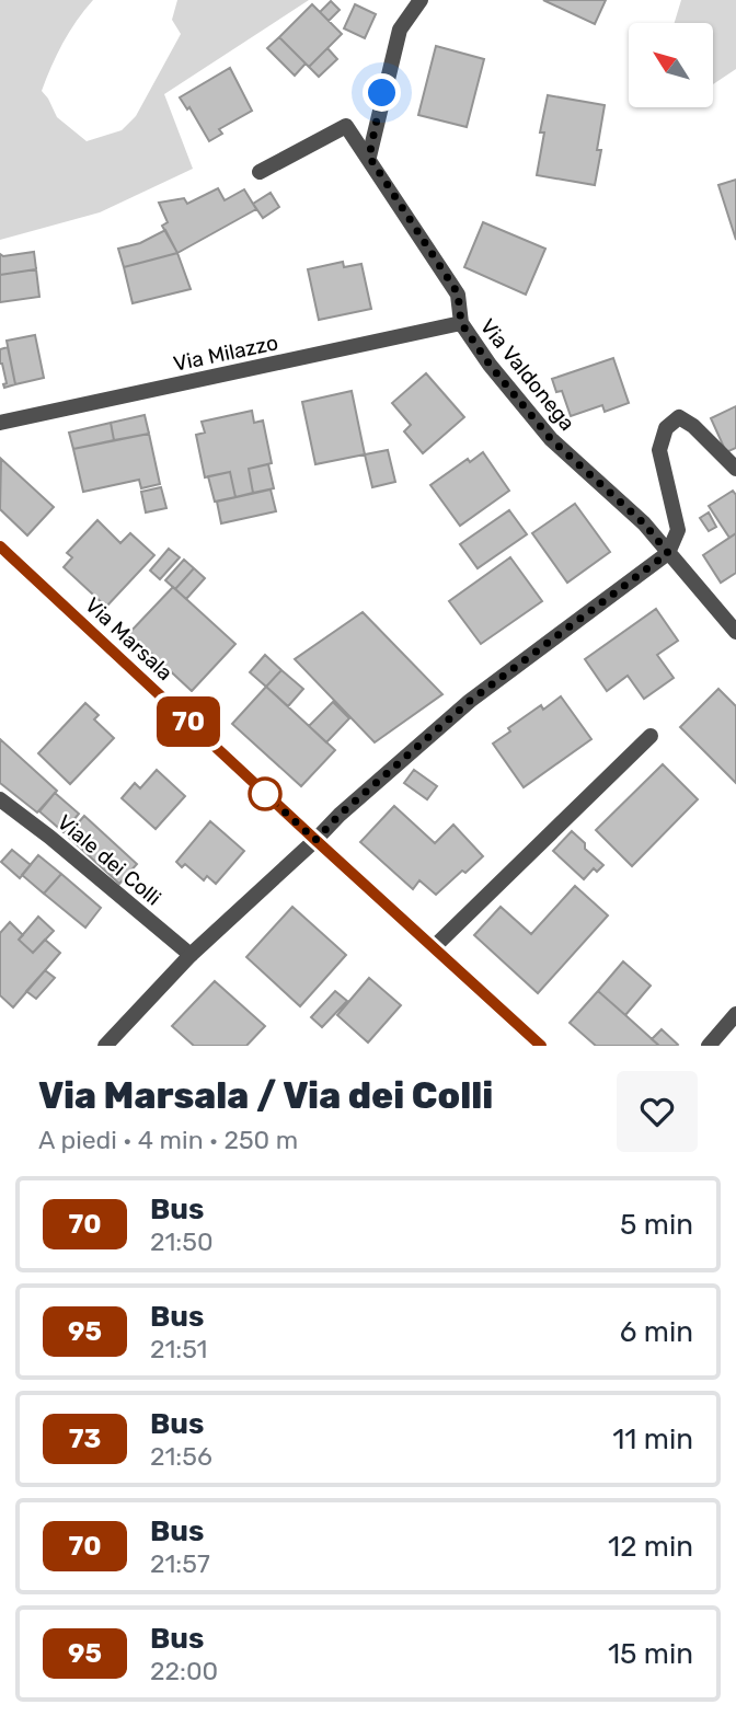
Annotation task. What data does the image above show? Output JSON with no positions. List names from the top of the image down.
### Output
{
  "streets": {
    "street": [
      "Via Milazzo",
      "Via Valdonega",
      "Via Marsala",
      "Viale dei Colli"
    ]
  },
  "crossings": [
    ["Via Milazzo", "Via Valdonega"]
  ],
  "lines": ["bus line 70"],
  "north": "top left",
  "page": {
    "on_map": "70",
    "heading": ["Via Marsala / Via dei Colli", "A piedi · 4 min · 250 m"],
    "list": [
      {
        "mark": "70",
        "name": "Bus",
        "note": "21:50",
        "value": "5 min"
      },
      {
        "mark": "95",
        "name": "Bus",
        "note": "21:51",
        "value": "6 min"
      },
      {
        "mark": "73",
        "name": "Bus",
        "note": "21:56",
        "value": "11 min"
      },
      {
        "mark": "70",
        "name": "Bus",
        "note": "21:57",
        "value": "12 min"
      },
      {
        "mark": "95",
        "name": "Bus",
        "note": "22:00",
        "value": "15 min"
      }
    ]
  }
}
